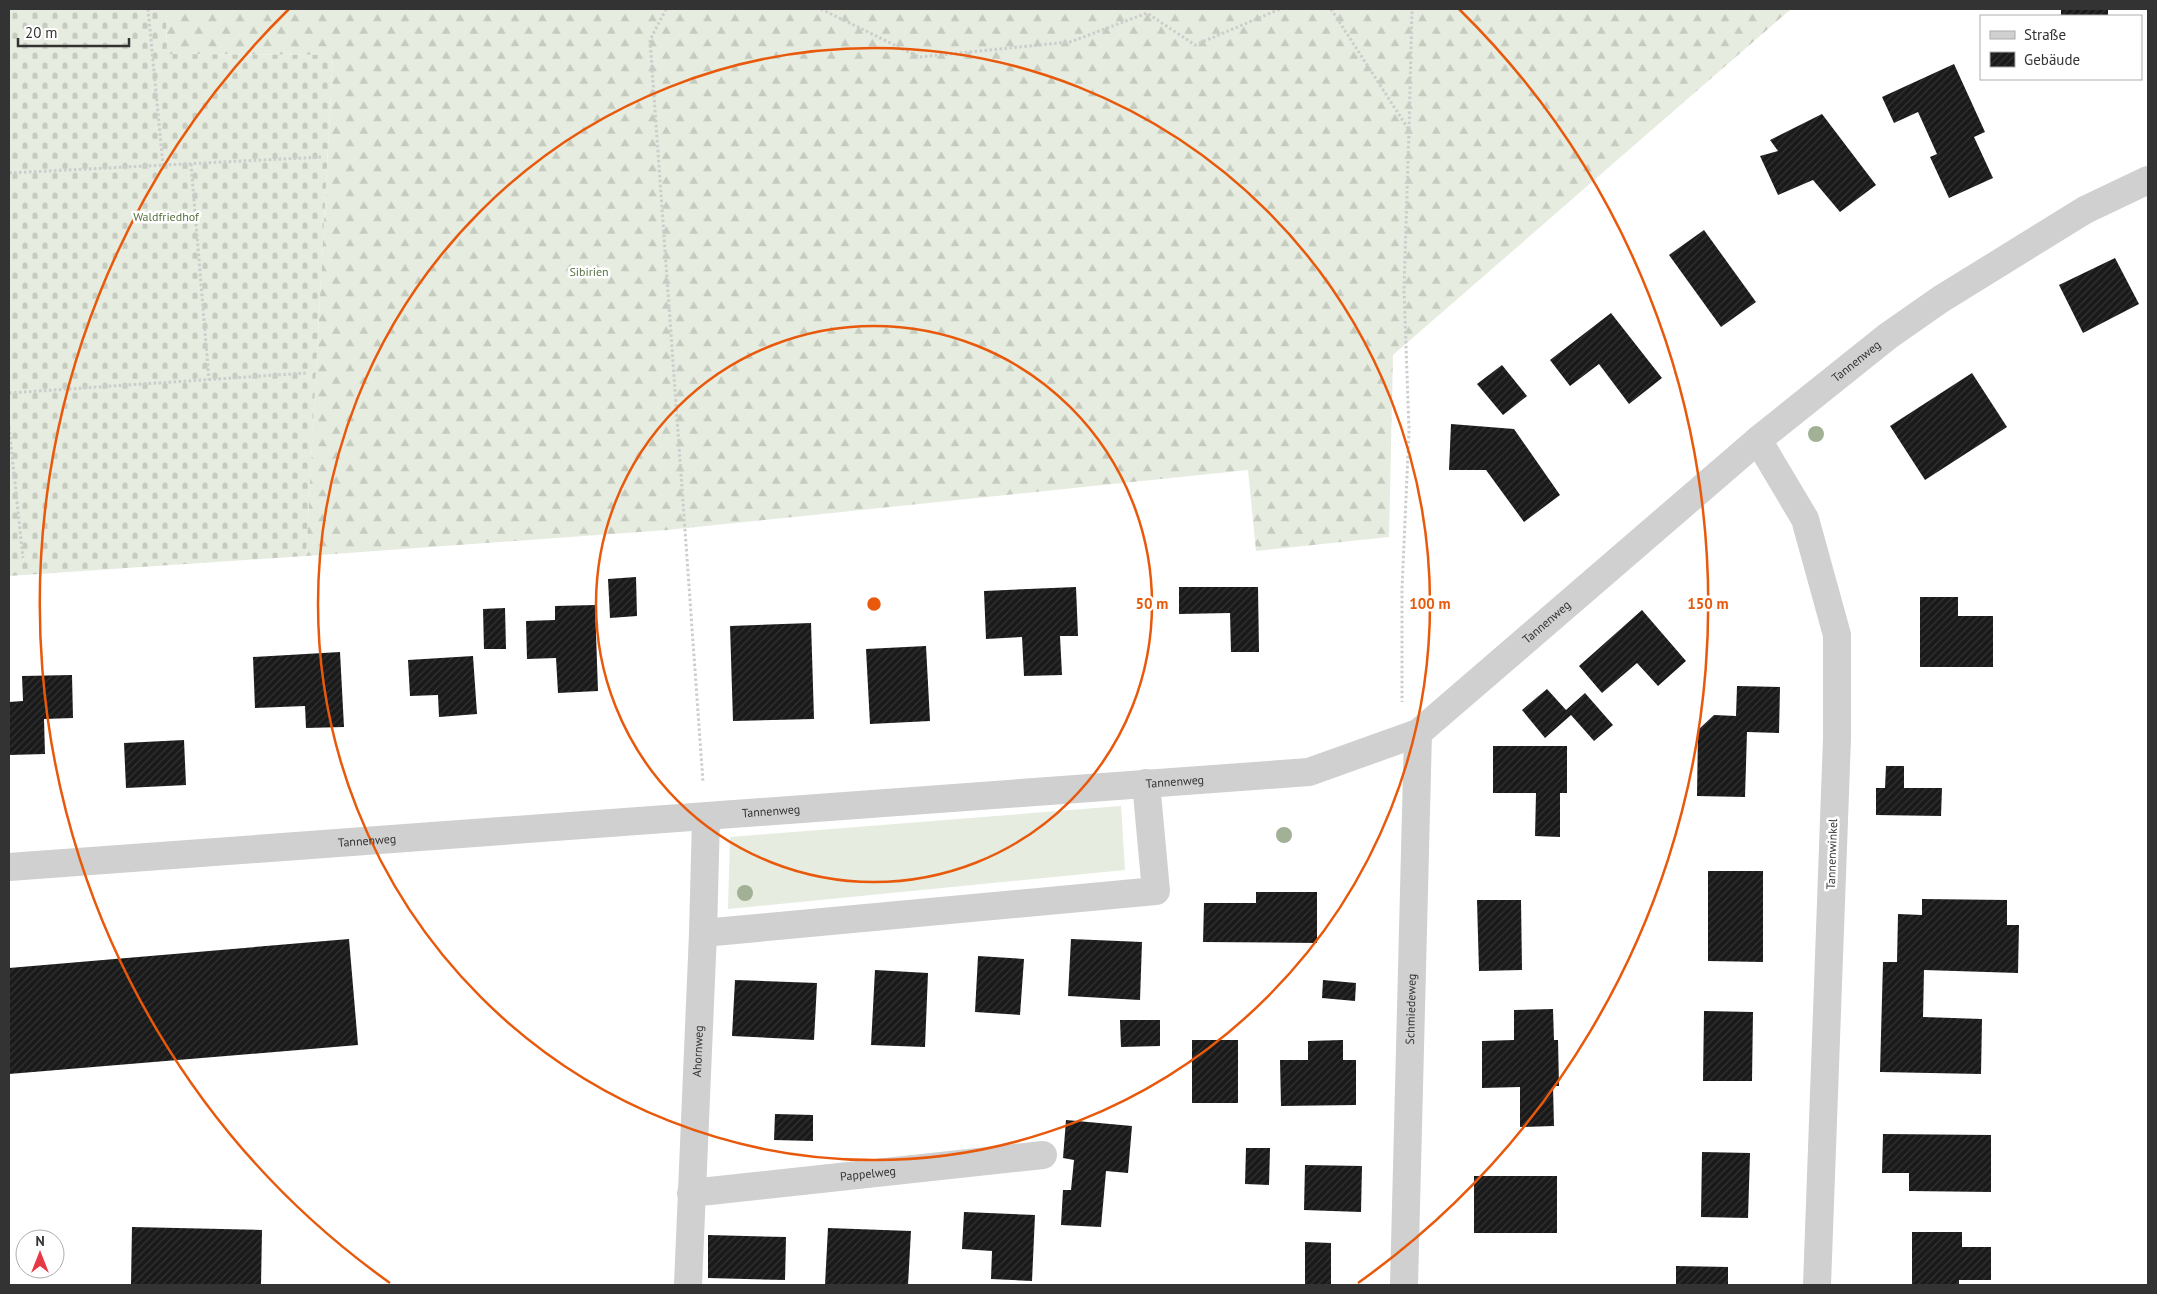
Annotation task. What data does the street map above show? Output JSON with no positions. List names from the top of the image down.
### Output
{
  "streets": {
    "street": [
      "Tannenweg",
      "Tannenwinkel",
      "Schmiedeweg",
      "Ahornweg",
      "Pappelweg"
    ]
  },
  "crossings": [
    ["Tannenweg", "Tannenwinkel"],
    ["Tannenweg", "Schmiedeweg"],
    ["Tannenweg", "Ahornweg"],
    ["Ahornweg", "Pappelweg"]
  ],
  "parks": ["Waldfriedhof", "Sibirien"],
  "legend": ["Straße", "Gebäude"],
  "scale_bar": "20 m",
  "north": "top",
  "rings": ["50 m", "100 m", "150 m"]
}
